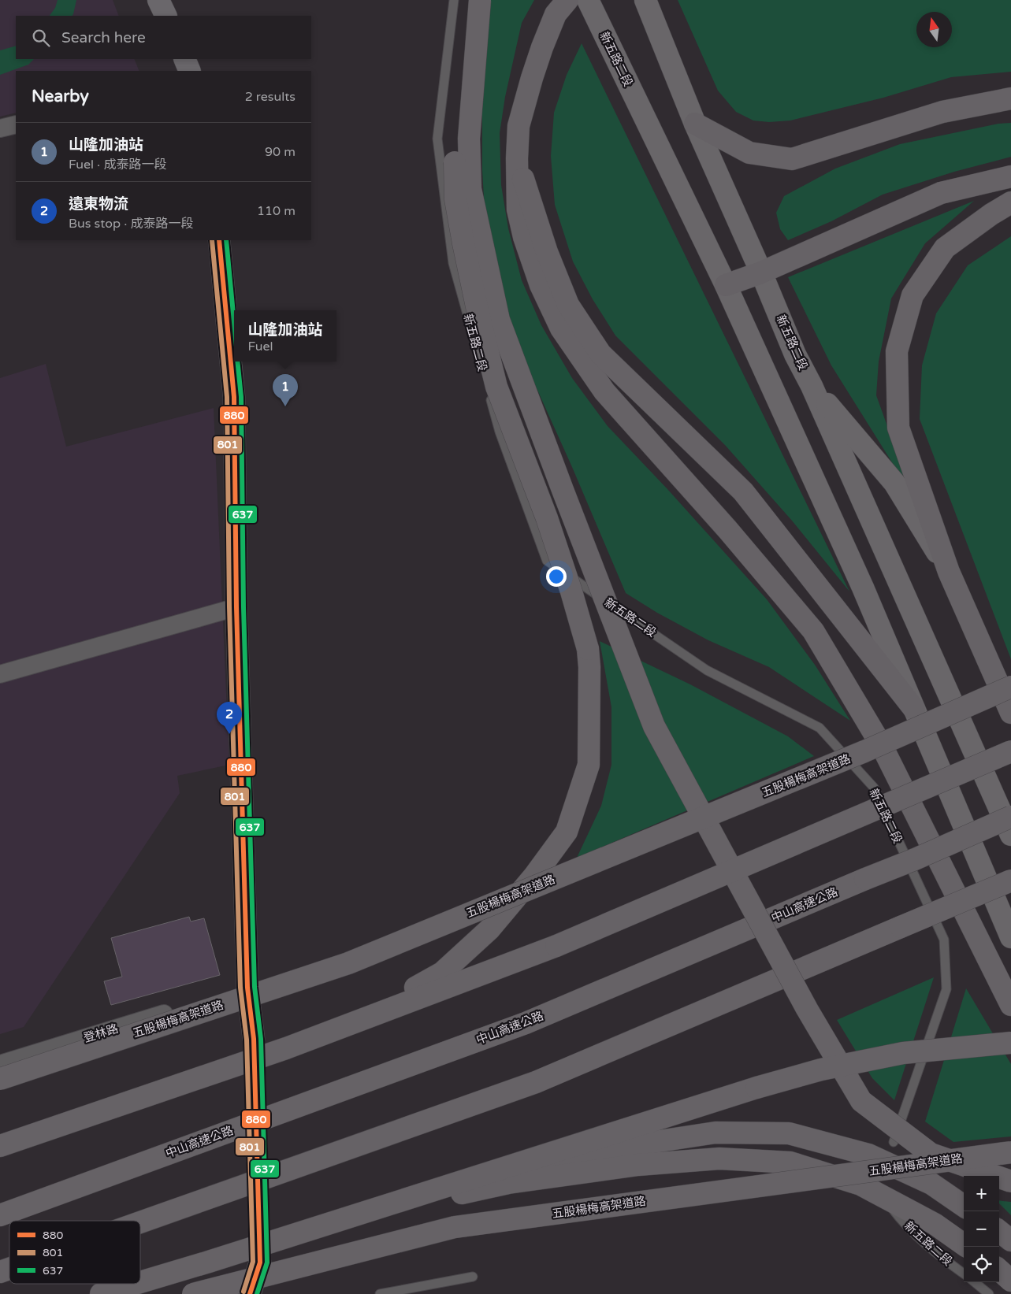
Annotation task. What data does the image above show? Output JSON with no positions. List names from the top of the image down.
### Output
{
  "streets": {
    "highway": ["五股楊梅高架道路", "中山高速公路"],
    "main road": ["新五路二段"],
    "street": ["登林路"]
  },
  "lines": ["transit line 880", "transit line 801", "transit line 637"],
  "legend": ["880", "801", "637"],
  "north": "top",
  "page": {
    "search": "Search here",
    "heading": ["Nearby", "2 results"],
    "list": [
      {
        "mark": "1",
        "name": "山隆加油站",
        "note": "Fuel · 成泰路一段",
        "value": "90 m"
      },
      {
        "mark": "2",
        "name": "遠東物流",
        "note": "Bus stop · 成泰路一段",
        "value": "110 m"
      }
    ],
    "popup": ["山隆加油站", "Fuel"],
    "pins": ["1", "2"],
    "map_buttons": ["+", "−"]
  }
}
